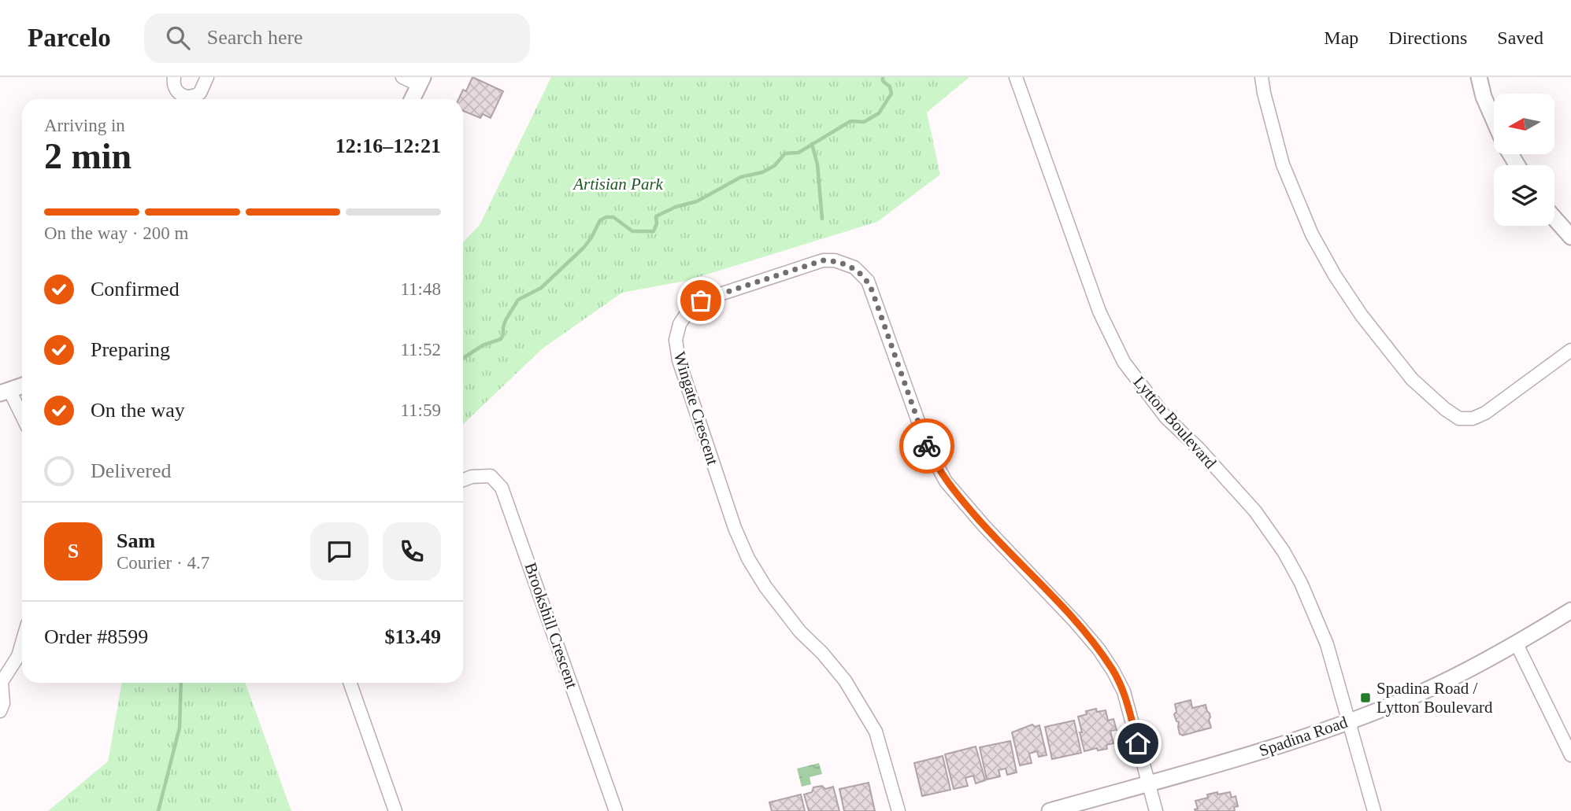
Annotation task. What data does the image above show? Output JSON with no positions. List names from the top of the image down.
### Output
{
  "streets": {
    "street": [
      "Wingate Crescent",
      "Lytton Boulevard",
      "Brookshill Crescent",
      "Spadina Road"
    ]
  },
  "crossings": [
    ["Wingate Crescent", "Spadina Road"],
    ["Lytton Boulevard", "Spadina Road"]
  ],
  "parks": ["Artisian Park"],
  "places": {
    "transit": ["Spadina Road / Lytton Boulevard"]
  },
  "north": "left",
  "page": {
    "header": "Parcelo",
    "search": "Search here",
    "nav": ["Map", "Directions", "Saved"],
    "heading": ["2 min", "Arriving in", "12:16–12:21"],
    "panel": [
      "Sam",
      "Courier · 4.7",
      "Order #8599",
      "$13.49"
    ],
    "bar": "On the way · 200 m",
    "list": [
      ["Confirmed", "11:48"],
      ["Preparing", "11:52"],
      ["On the way", "11:59"],
      "Delivered"
    ],
    "round": "S"
  }
}
